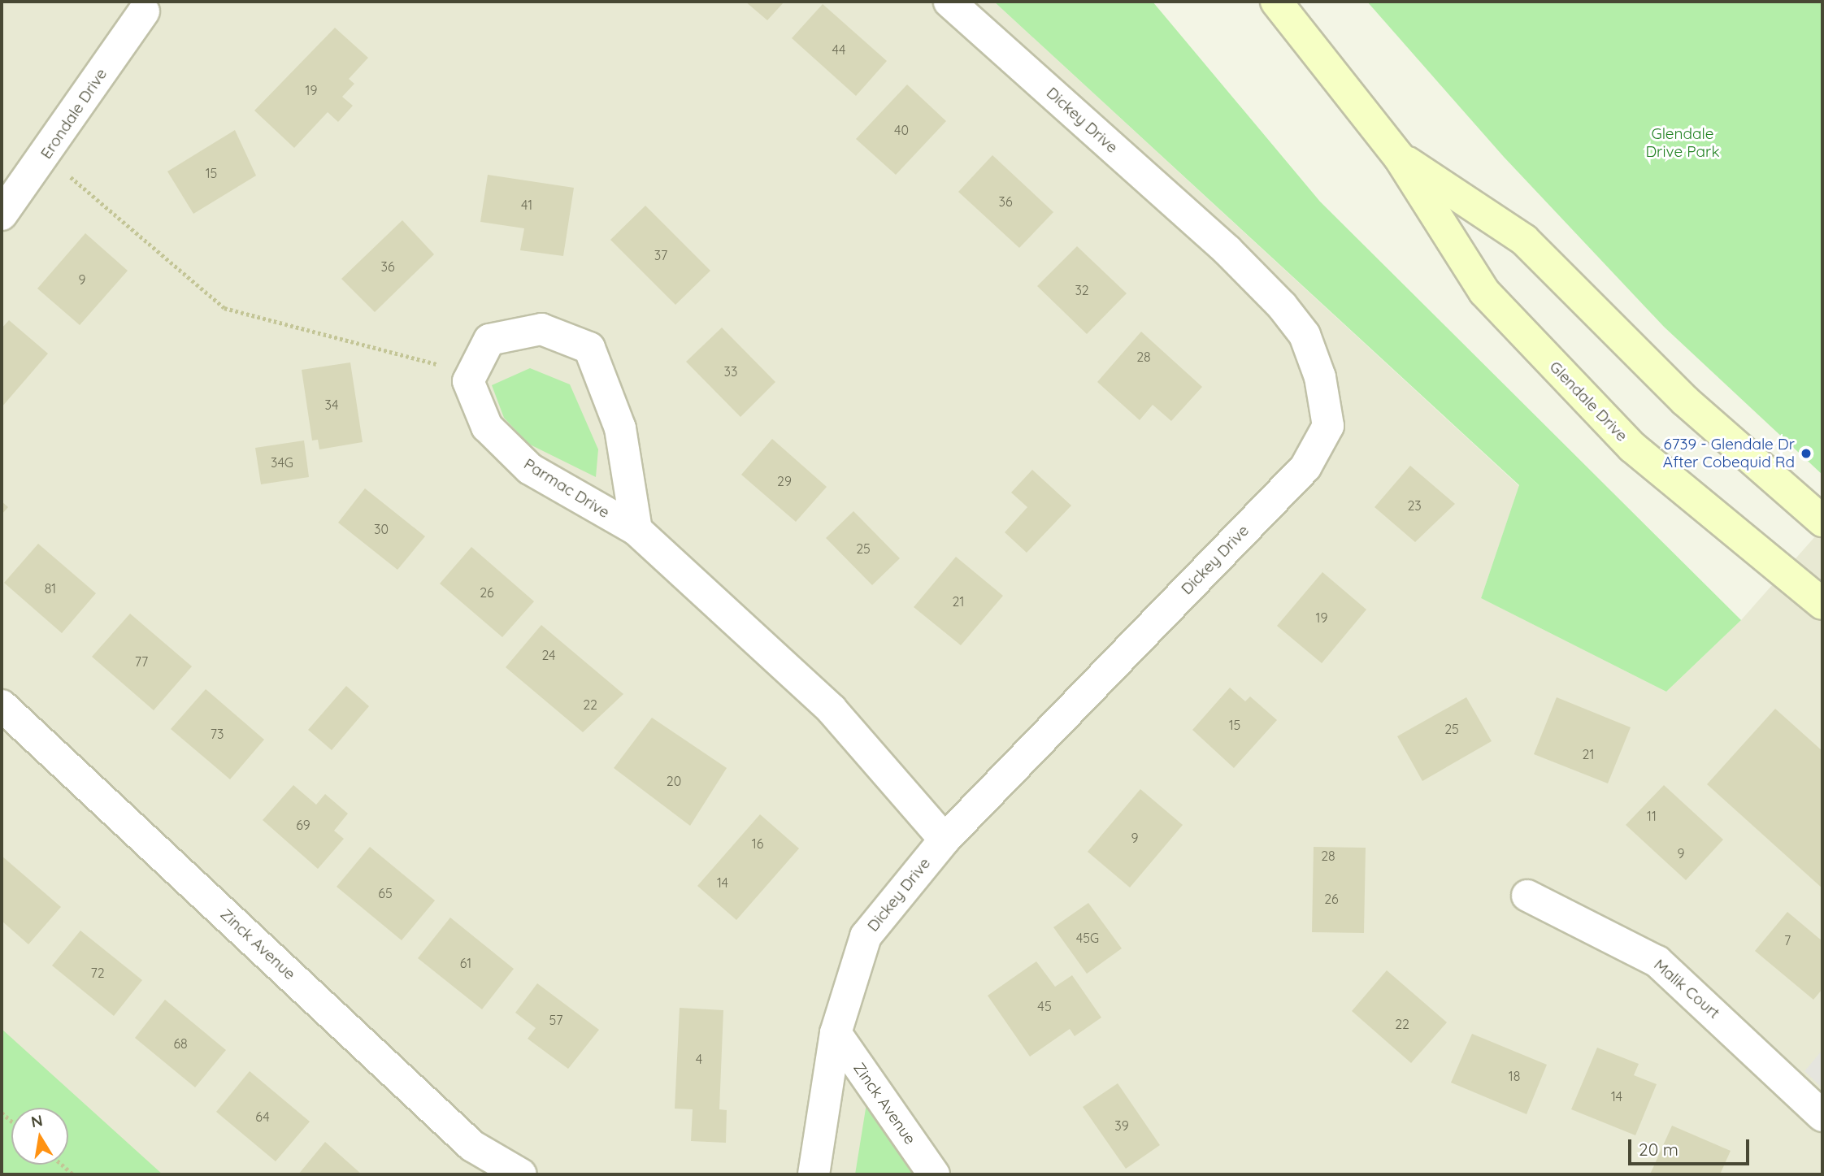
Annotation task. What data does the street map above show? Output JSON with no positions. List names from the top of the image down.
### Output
{
  "streets": {
    "main road": ["Glendale Drive"],
    "street": [
      "Erondale Drive",
      "Dickey Drive",
      "Parmac Drive",
      "Zinck Avenue",
      "Malik Court"
    ]
  },
  "crossings": [
    ["Dickey Drive", "Parmac Drive"],
    ["Dickey Drive", "Zinck Avenue"]
  ],
  "parks": ["Glendale Drive Park"],
  "places": ["6739 - Glendale Dr After Cobequid Rd"],
  "house_numbers": [
    "44",
    "19",
    "40",
    "15",
    "36",
    "41",
    "37",
    "36",
    "9",
    "32",
    "28",
    "33",
    "34",
    "34G",
    "29",
    "23",
    "30",
    "25",
    "81",
    "26",
    "21",
    "19",
    "24",
    "77",
    "22",
    "15",
    "25",
    "73",
    "21",
    "20",
    "11",
    "69",
    "9",
    "16",
    "9",
    "28",
    "14",
    "65",
    "26",
    "45G",
    "7",
    "61",
    "72",
    "45",
    "57",
    "22",
    "68",
    "4",
    "18",
    "14",
    "64",
    "39"
  ],
  "scale_bar": "20 m",
  "north": "top"
}
